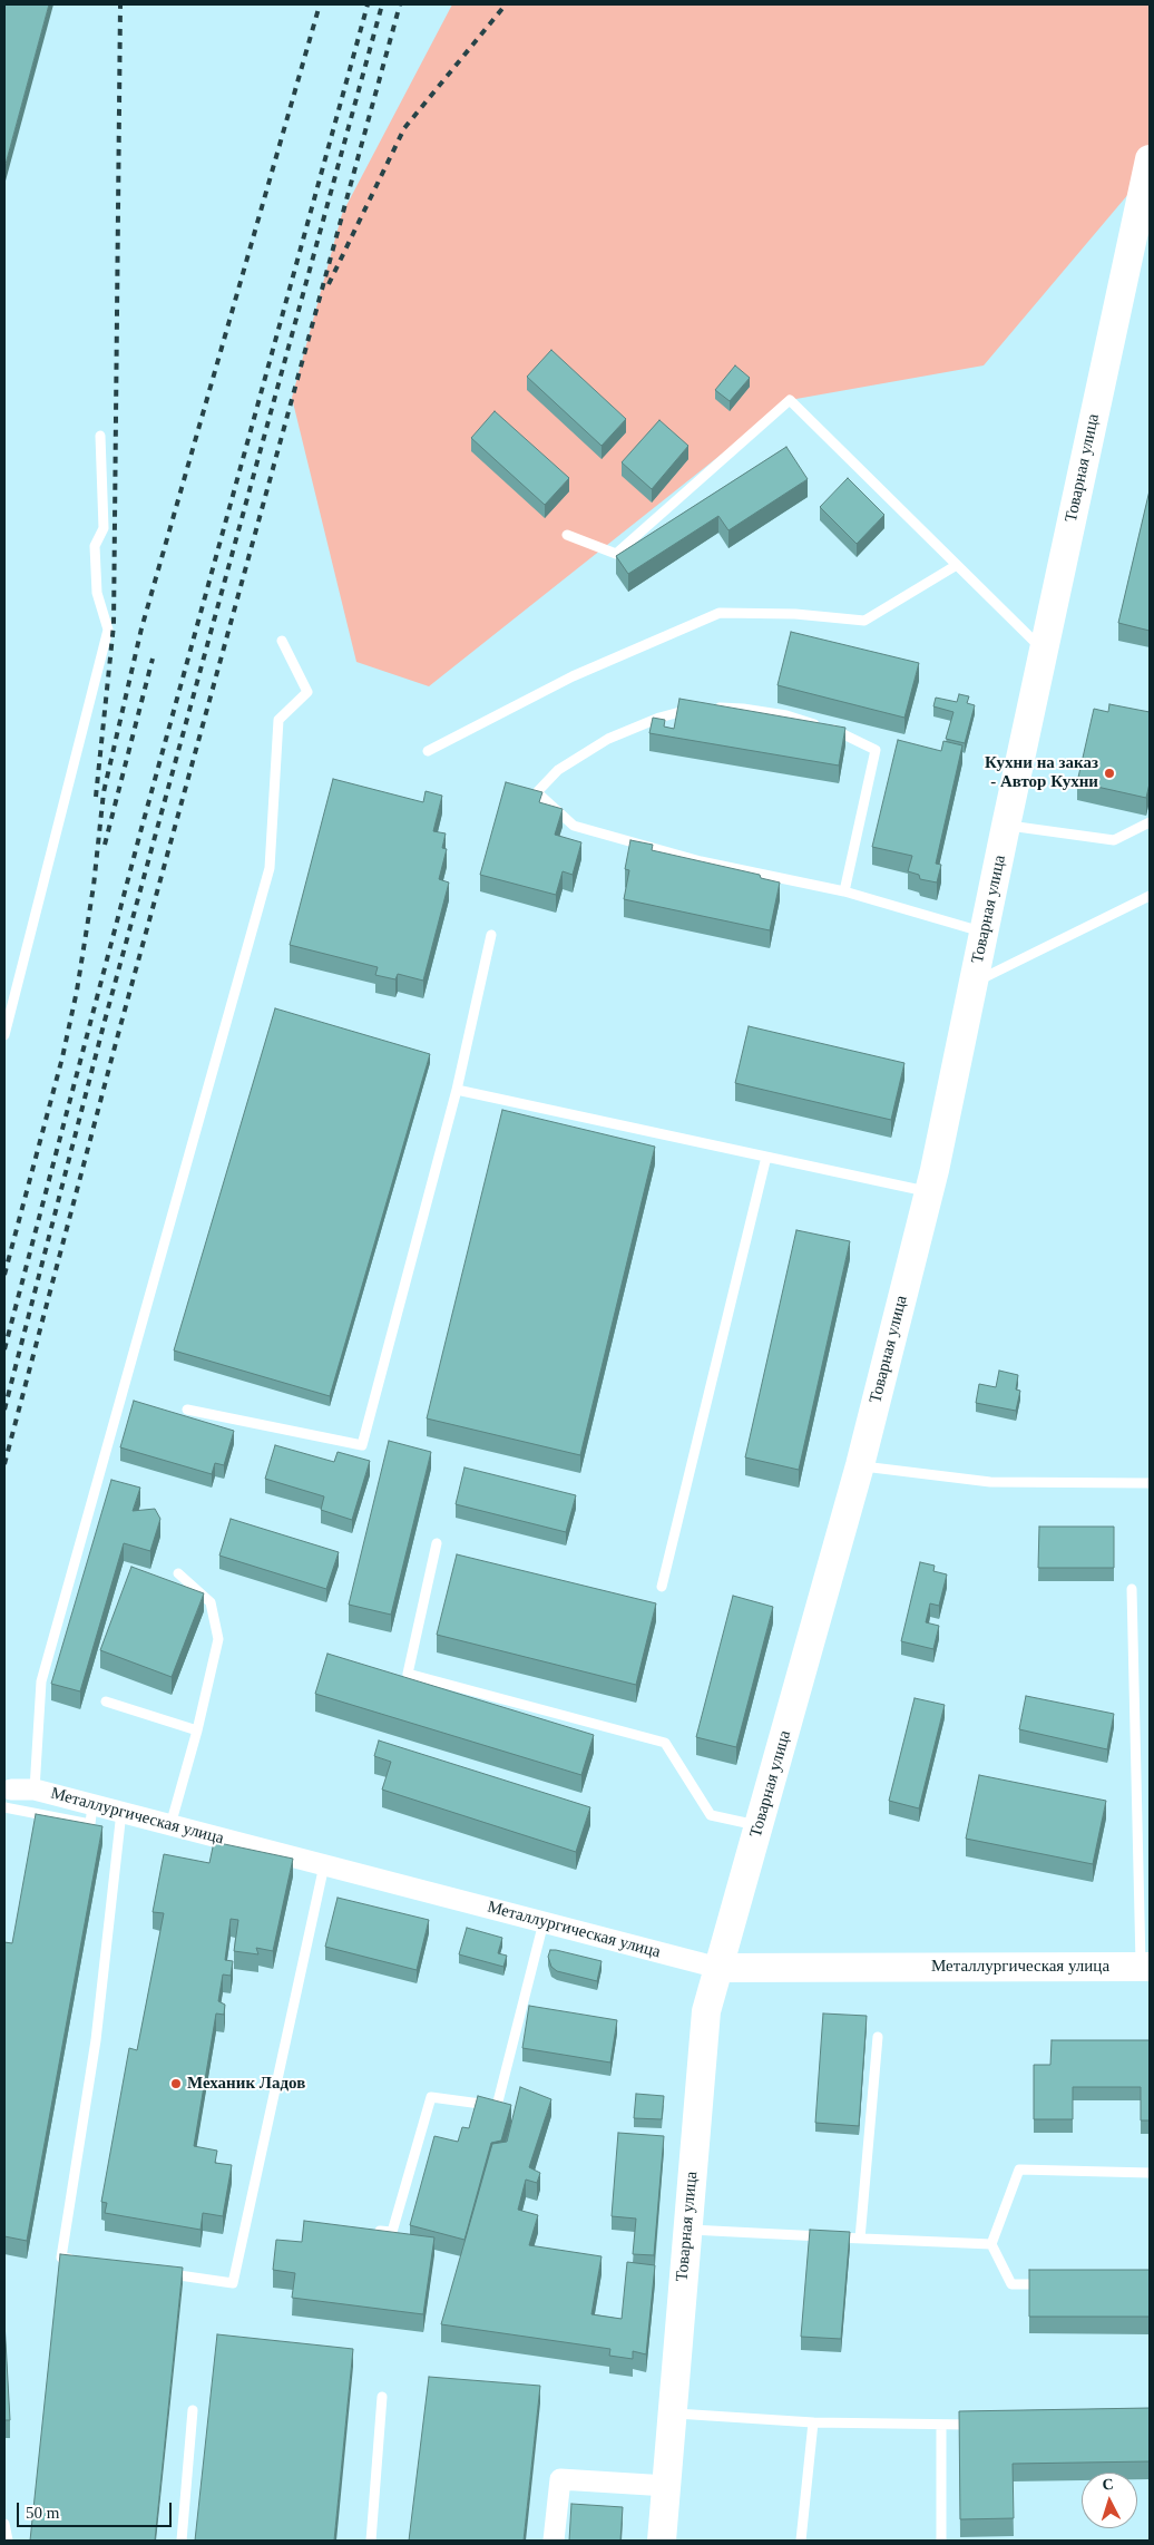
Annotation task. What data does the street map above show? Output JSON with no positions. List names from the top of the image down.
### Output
{
  "streets": {
    "street": ["Товарная улица", "Металлургическая улица"]
  },
  "crossings": [
    ["Товарная улица", "Металлургическая улица"]
  ],
  "places": ["Кухни на заказ - Автор Кухни", "Механик Ладов"],
  "scale_bar": "50 m",
  "north": "top"
}
